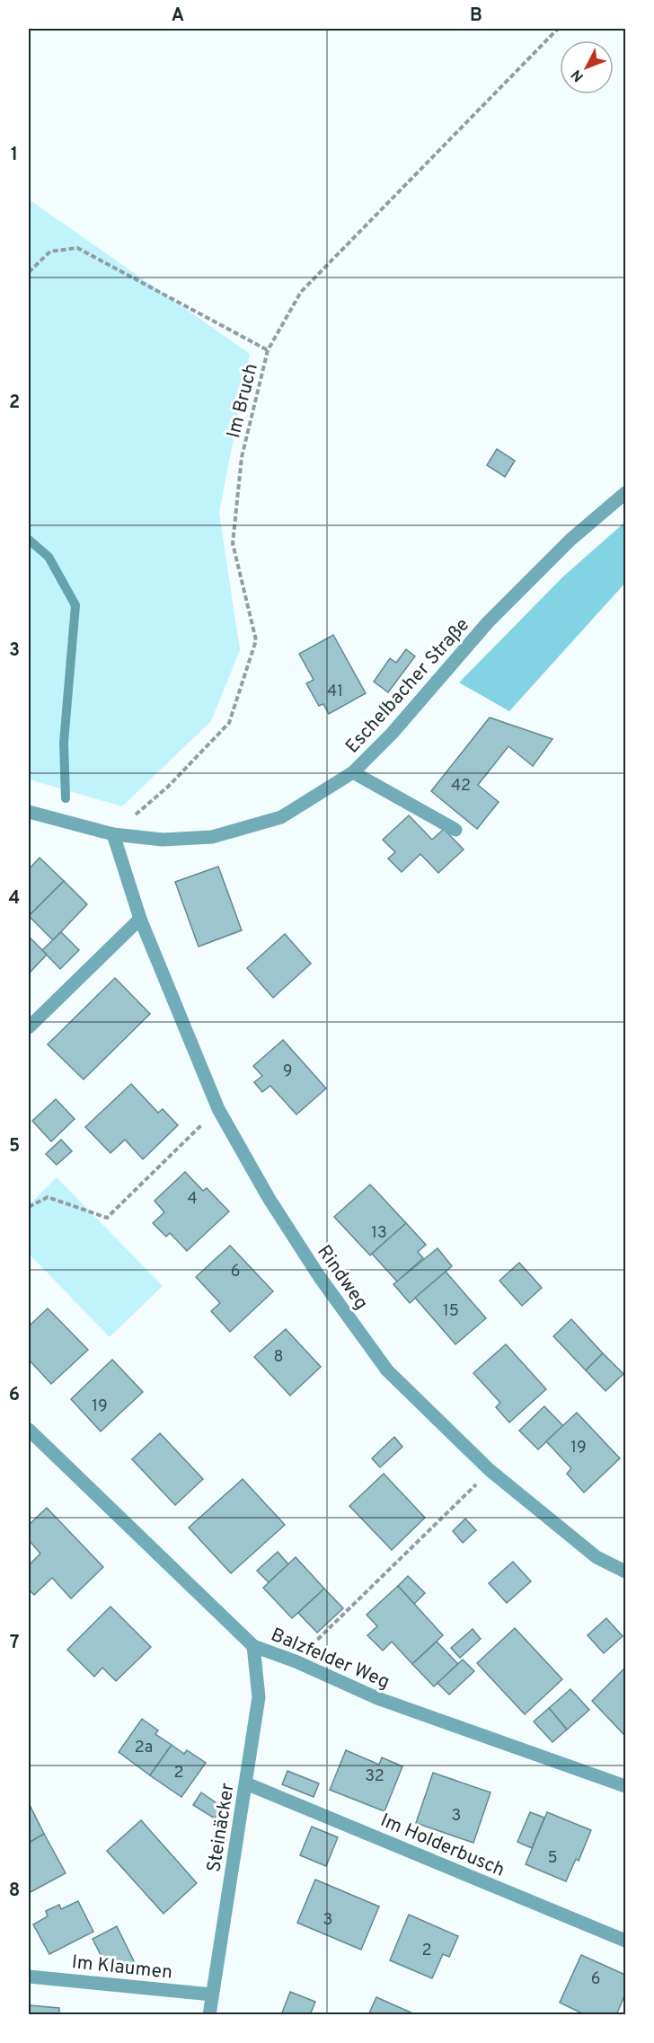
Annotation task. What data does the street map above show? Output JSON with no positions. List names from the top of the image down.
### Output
{
  "streets": {
    "street": [
      "Eschelbacher Straße",
      "Rindweg",
      "Balzfelder Weg",
      "Steinäcker",
      "Im Holderbusch",
      "Im Klaumen"
    ],
    "path": ["Im Bruch"]
  },
  "crossings": [
    ["Im Bruch", "Eschelbacher Straße"],
    ["Im Bruch", "Rindweg"],
    ["Eschelbacher Straße", "Rindweg"],
    ["Balzfelder Weg", "Steinäcker"],
    ["Steinäcker", "Im Holderbusch"],
    ["Steinäcker", "Im Klaumen"]
  ],
  "house_numbers": [
    "41",
    "42",
    "9",
    "4",
    "13",
    "6",
    "15",
    "8",
    "19",
    "19",
    "2a",
    "2",
    "32",
    "3",
    "5",
    "3",
    "2",
    "6"
  ],
  "north": "bottom left",
  "grid": {
    "columns": ["A", "B"],
    "rows": [
      "1",
      "2",
      "3",
      "4",
      "5",
      "6",
      "7",
      "8"
    ]
  }
}
